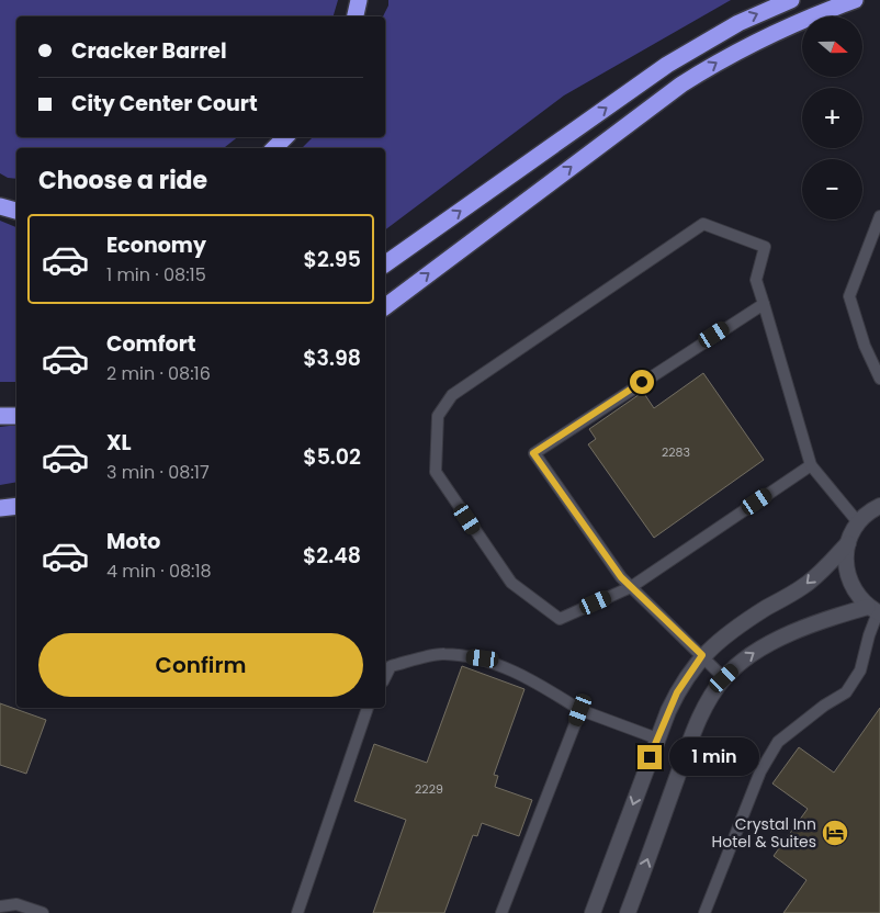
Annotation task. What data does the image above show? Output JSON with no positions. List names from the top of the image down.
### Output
{
  "places": {
    "hotel": ["Crystal Inn Hotel & Suites"]
  },
  "house_numbers": ["2283", "2229"],
  "north": "right",
  "page": {
    "map_buttons": ["+", "−"],
    "banner": ["Cracker Barrel", "City Center Court"],
    "heading": "Choose a ride",
    "list": [
      {
        "name": "Economy",
        "note": "1 min · 08:15",
        "value": "$2.95"
      },
      {
        "name": "Comfort",
        "note": "2 min · 08:16",
        "value": "$3.98"
      },
      {
        "name": "XL",
        "note": "3 min · 08:17",
        "value": "$5.02"
      },
      {
        "name": "Moto",
        "note": "4 min · 08:18",
        "value": "$2.48"
      }
    ],
    "buttons": "Confirm",
    "bubble": "1 min"
  }
}
